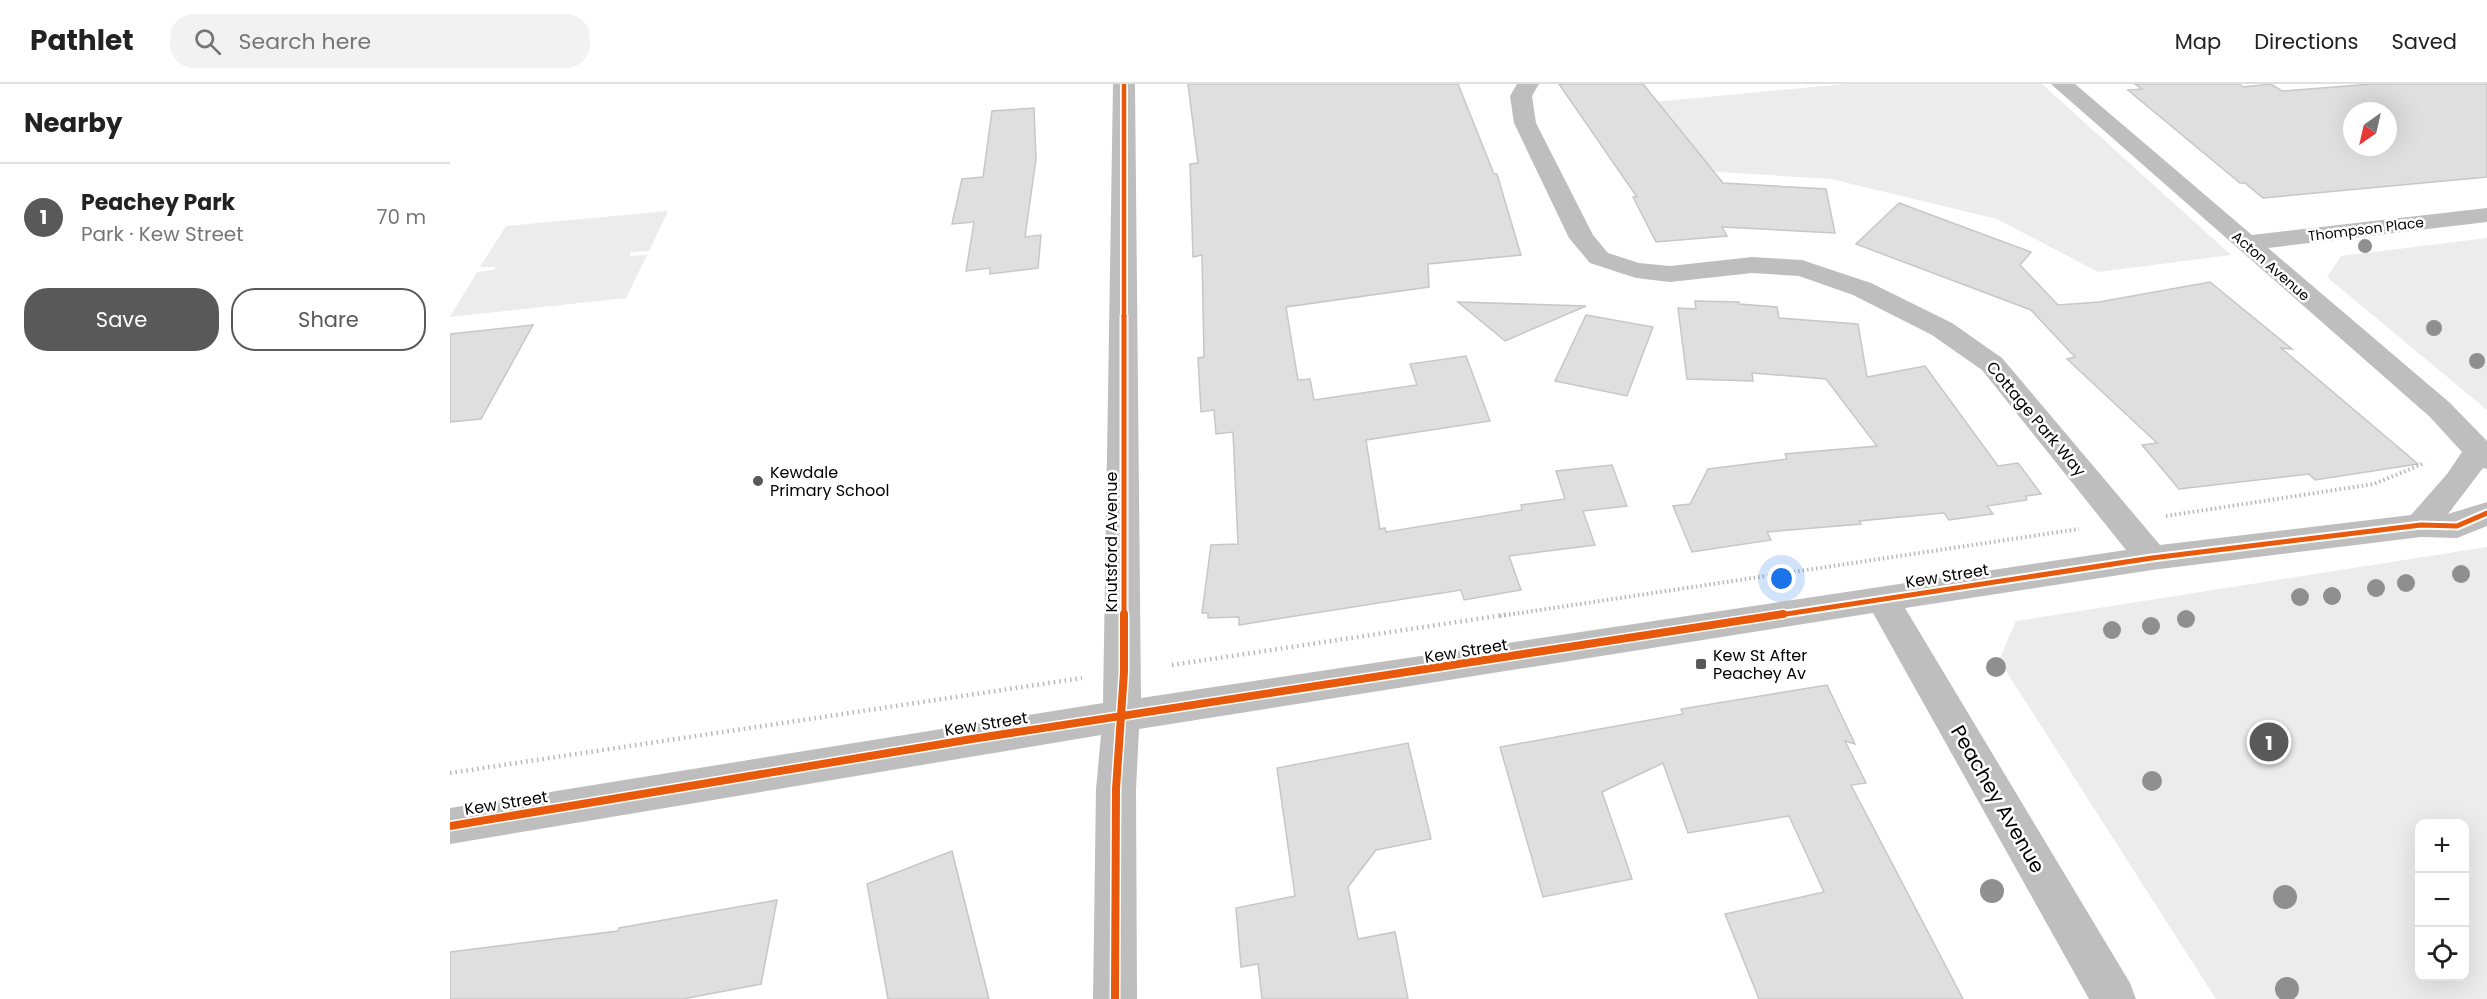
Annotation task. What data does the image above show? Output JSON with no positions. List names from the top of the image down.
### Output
{
  "streets": {
    "street": [
      "Thompson Place",
      "Acton Avenue",
      "Cottage Park Way",
      "Knutsford Avenue",
      "Kew Street",
      "Peachey Avenue"
    ]
  },
  "crossings": [
    ["Thompson Place", "Acton Avenue"],
    ["Cottage Park Way", "Kew Street"],
    ["Knutsford Avenue", "Kew Street"],
    ["Kew Street", "Peachey Avenue"]
  ],
  "places": {
    "other": ["Kewdale Primary School"],
    "transit": ["Kew St After Peachey Av"]
  },
  "north": "bottom left",
  "page": {
    "header": "Pathlet",
    "search": "Search here",
    "nav": ["Map", "Directions", "Saved"],
    "heading": "Nearby",
    "list": [
      {
        "mark": "1",
        "name": "Peachey Park",
        "note": "Park · Kew Street",
        "value": "70 m"
      }
    ],
    "buttons": ["Save", "Share"],
    "pins": "1",
    "map_buttons": ["+", "−"]
  }
}
